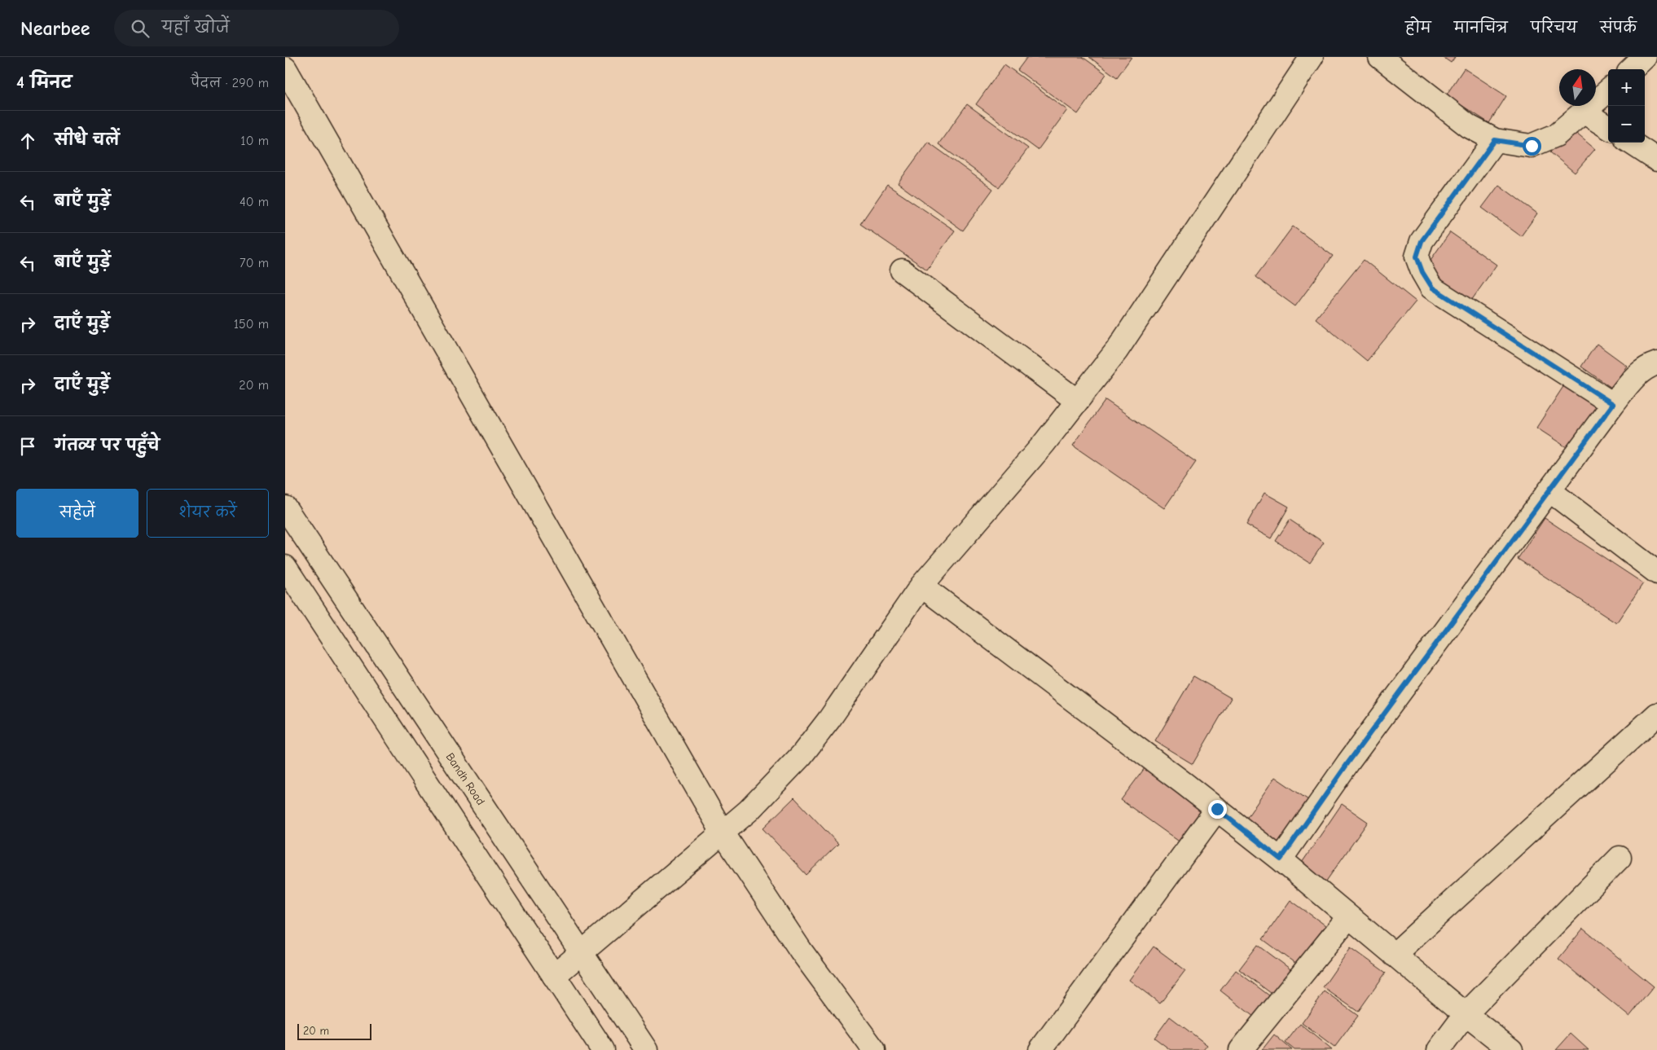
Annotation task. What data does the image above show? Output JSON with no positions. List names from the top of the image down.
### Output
{
  "streets": {
    "street": ["Bandh Road"]
  },
  "scale_bar": "20 m",
  "north": "top",
  "page": {
    "header": "Nearbee",
    "search": "यहाँ खोजें",
    "nav": [
      "होम",
      "मानचित्र",
      "परिचय",
      "संपर्क"
    ],
    "heading": ["4 मिनट", "पैदल · 290 m"],
    "map_buttons": ["+", "−"],
    "list": [
      ["सीधे चलें", "10 m"],
      ["बाएँ मुड़ें", "40 m"],
      ["बाएँ मुड़ें", "70 m"],
      ["दाएँ मुड़ें", "150 m"],
      ["दाएँ मुड़ें", "20 m"],
      "गंतव्य पर पहुँचे"
    ],
    "buttons": ["सहेजें", "शेयर करें"],
    "scale": "20 m"
  }
}
